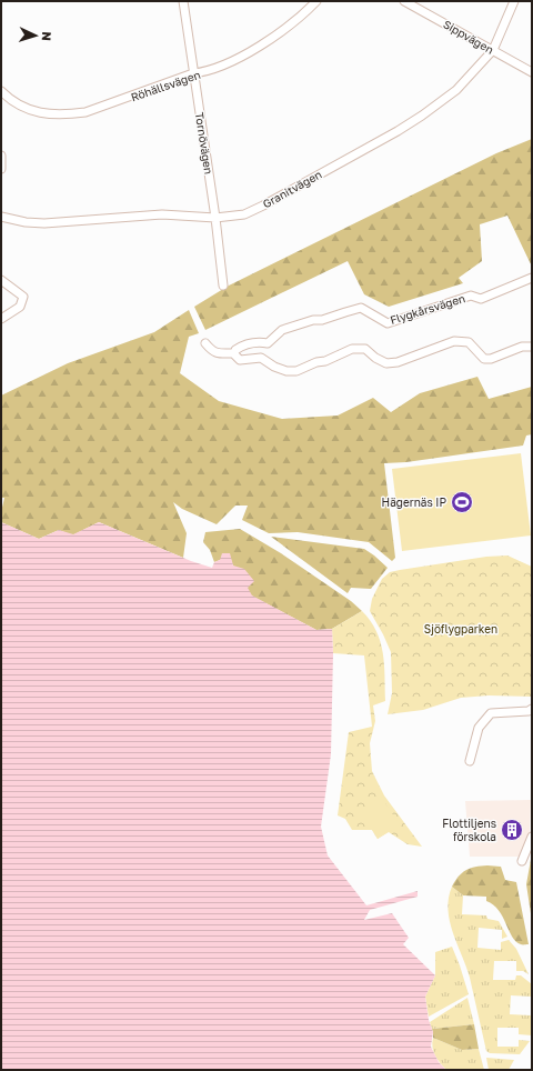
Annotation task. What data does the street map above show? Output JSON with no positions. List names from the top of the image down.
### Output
{
  "streets": {
    "street": [
      "Sippvägen",
      "Röhällsvägen",
      "Tornövägen",
      "Granitvägen",
      "Flygkårsvägen"
    ]
  },
  "crossings": [
    ["Sippvägen", "Granitvägen"],
    ["Röhällsvägen", "Tornövägen"],
    ["Tornövägen", "Granitvägen"]
  ],
  "parks": ["Sjöflygparken"],
  "places": {
    "sports": ["Hägernäs IP"],
    "building": ["Flottiljens förskola"]
  },
  "north": "right"
}
